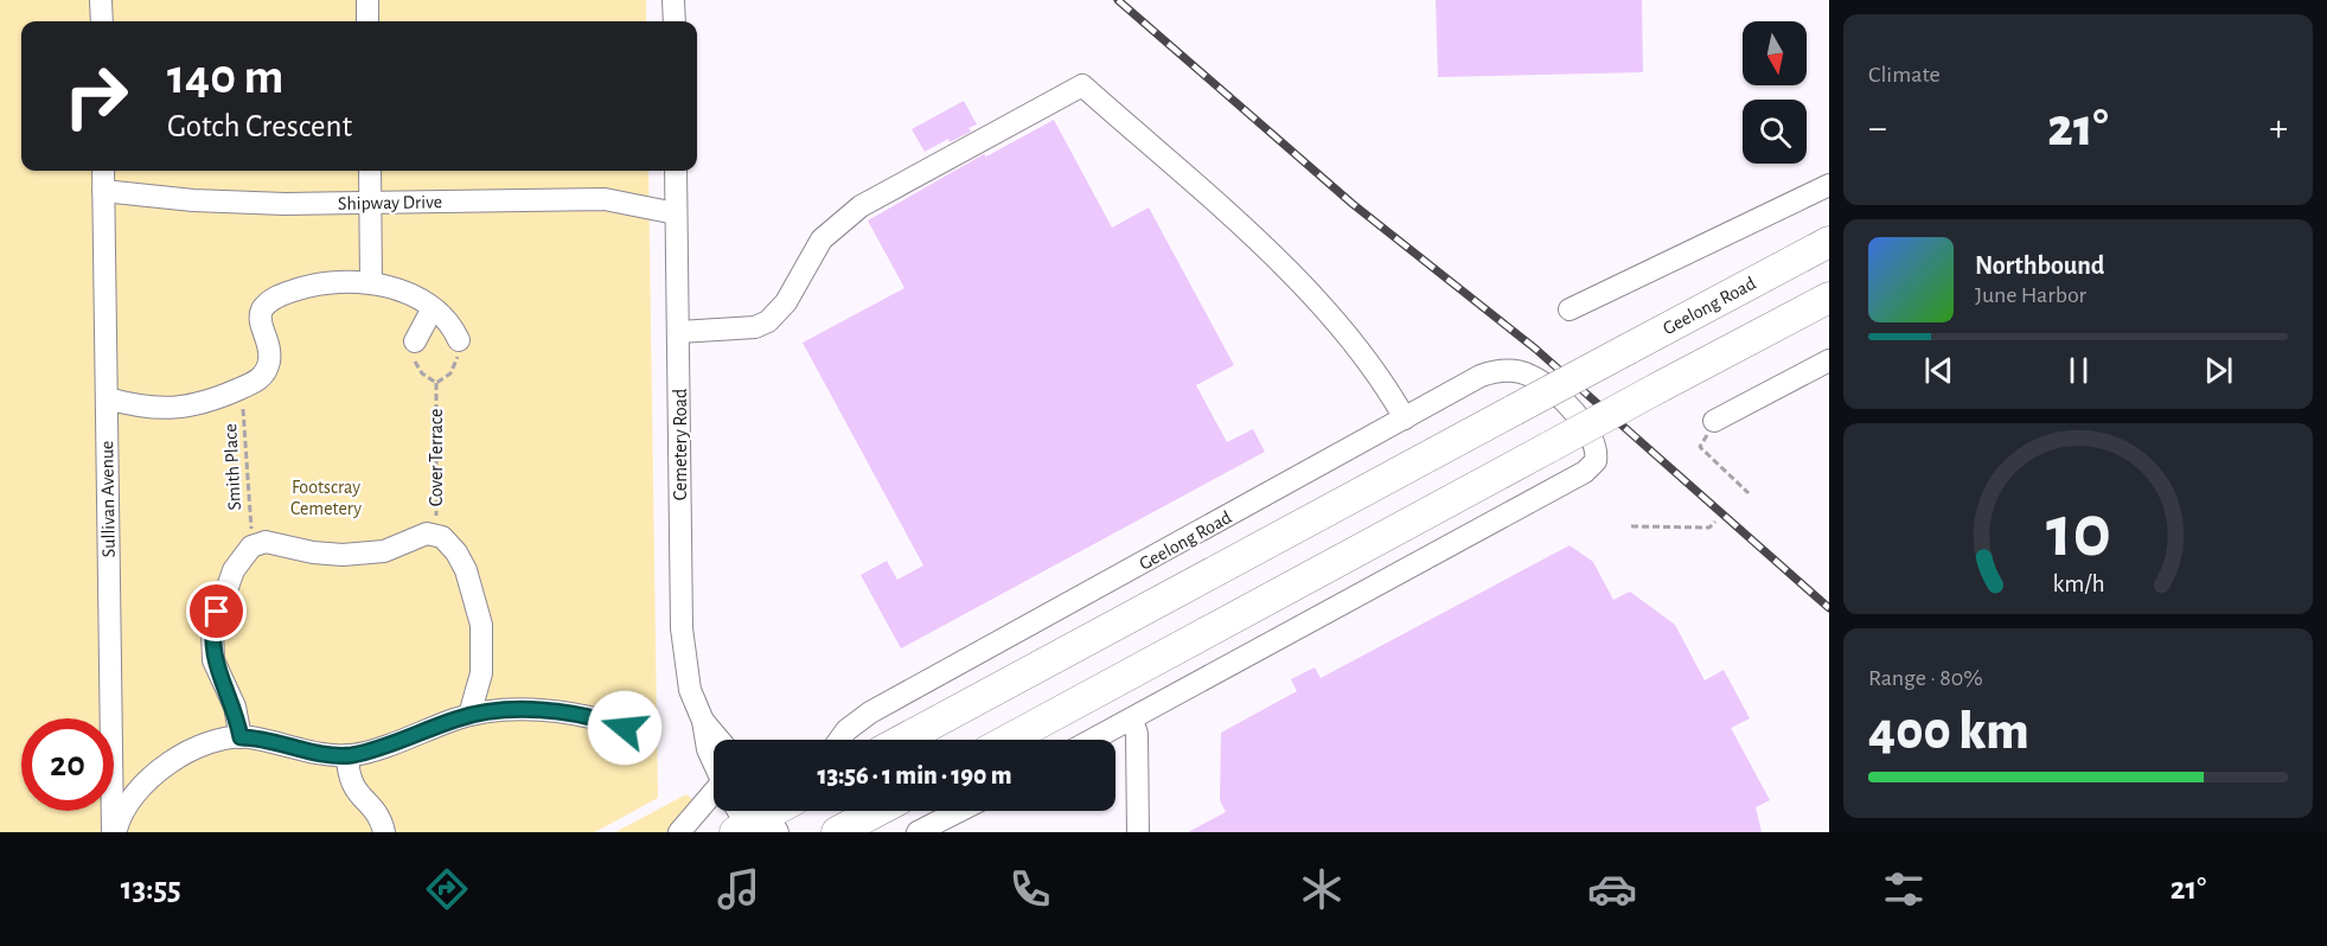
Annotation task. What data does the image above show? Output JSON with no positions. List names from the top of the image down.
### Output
{
  "streets": {
    "highway": ["Geelong Road"],
    "street": ["Shipway Drive", "Cemetery Road", "Sullivan Avenue"],
    "path": ["Cover Terrace", "Smith Place"]
  },
  "crossings": [
    ["Shipway Drive", "Cemetery Road"],
    ["Shipway Drive", "Sullivan Avenue"]
  ],
  "parks": ["Footscray Cemetery"],
  "north": "bottom",
  "page": {
    "tile": [
      "Climate",
      ["Range · 80%", "400 km"]
    ],
    "turn": ["140 m", "Gotch Crescent"],
    "heat": ["−", "21°", "+"],
    "song": ["Northbound", "June Harbor"],
    "limit": "20",
    "trip": "13:56 · 1 min · 190 m",
    "tabs": ["13:55", "21°"],
    "gauge": ["10", "km/h"]
  }
}
